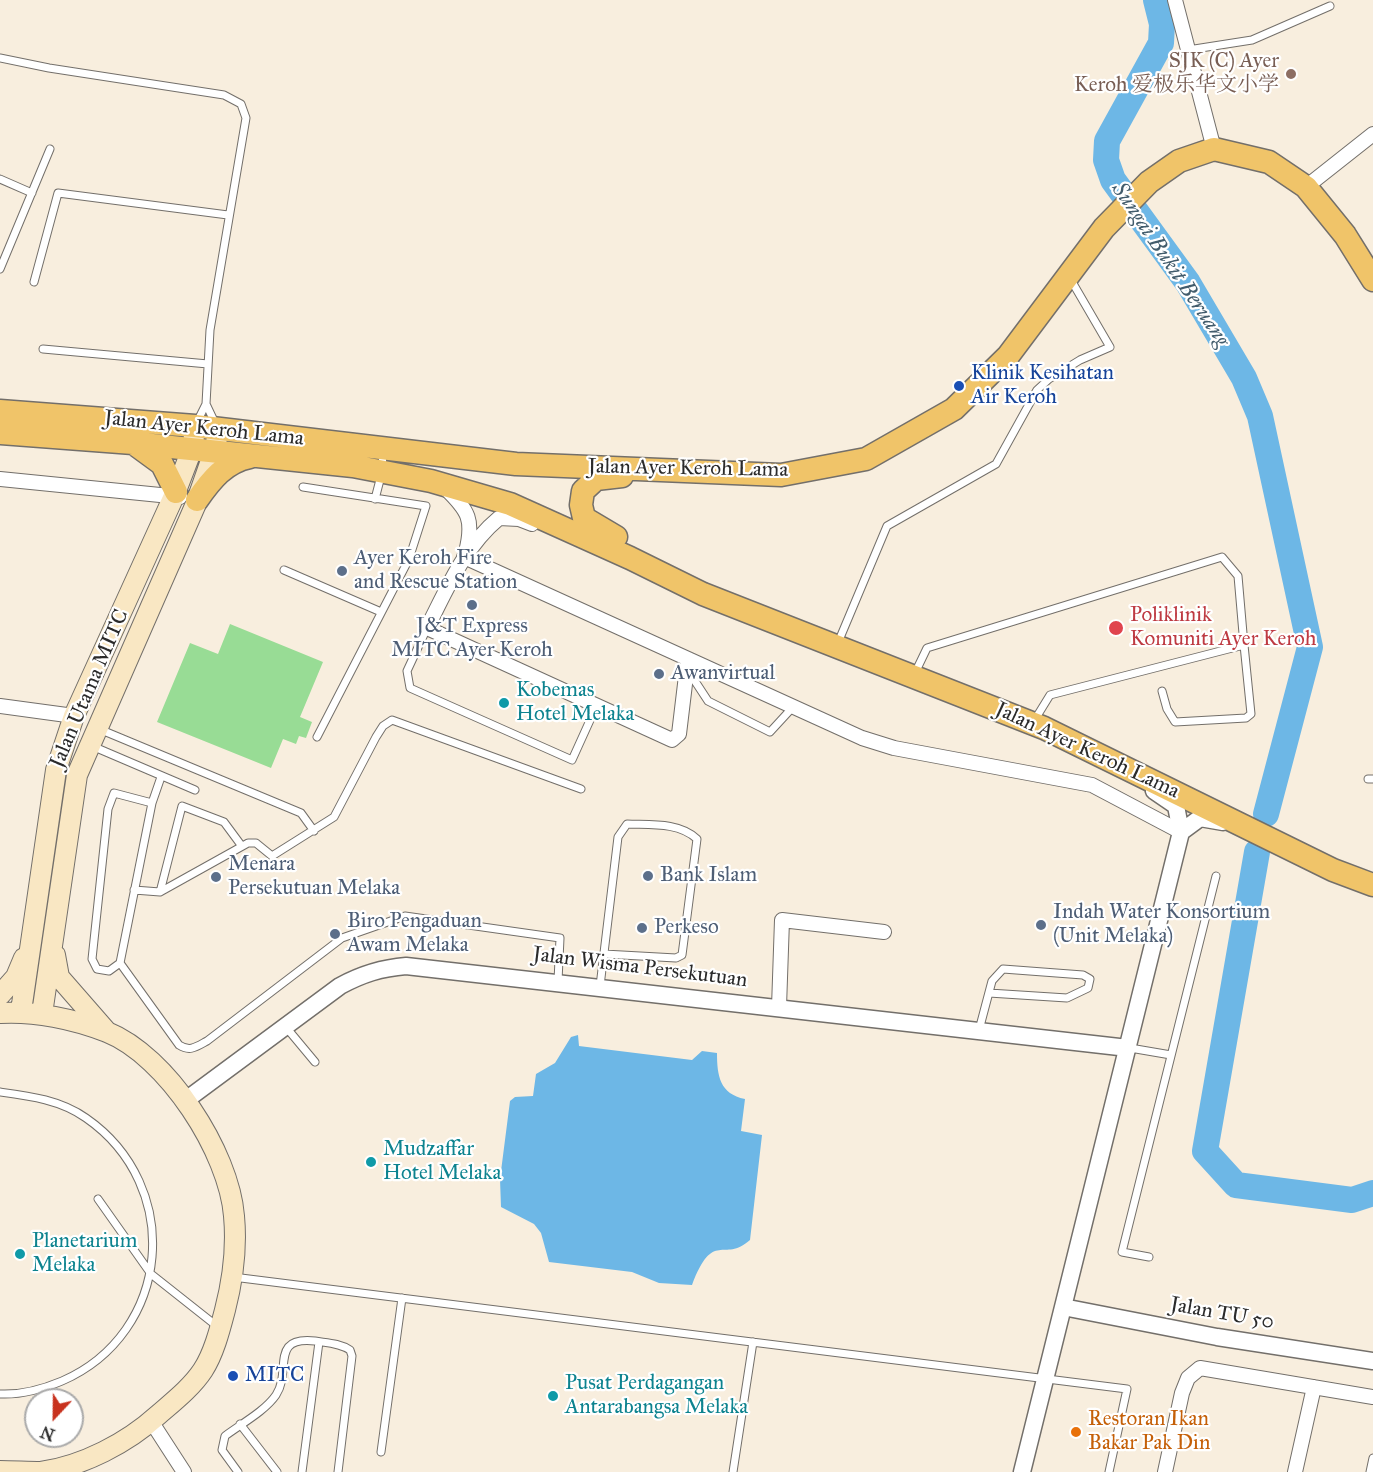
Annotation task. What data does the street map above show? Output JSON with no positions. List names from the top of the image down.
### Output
{
  "streets": {
    "main road": ["Jalan Ayer Keroh Lama", "Jalan Utama MITC"],
    "street": ["Jalan Wisma Persekutuan", "Jalan TU 50"]
  },
  "crossings": [
    ["Jalan Ayer Keroh Lama", "Jalan Utama MITC"]
  ],
  "water": ["Sungai Bukit Beruang"],
  "places": [
    "SJK (C) Ayer Keroh 爱极乐华文小学",
    "Klinik Kesihatan Air Keroh",
    "Ayer Keroh Fire and Rescue Station",
    "J&T Express MITC Ayer Keroh",
    "Poliklinik Komuniti Ayer Keroh",
    "Awanvirtual",
    "Kobemas Hotel Melaka",
    "Bank Islam",
    "Menara Persekutuan Melaka",
    "Indah Water Konsortium (Unit Melaka)",
    "Perkeso",
    "Biro Pengaduan Awam Melaka",
    "Mudzaffar Hotel Melaka",
    "Planetarium Melaka",
    "MITC",
    "Pusat Perdagangan Antarabangsa Melaka",
    "Restoran Ikan Bakar Pak Din"
  ],
  "north": "bottom"
}
